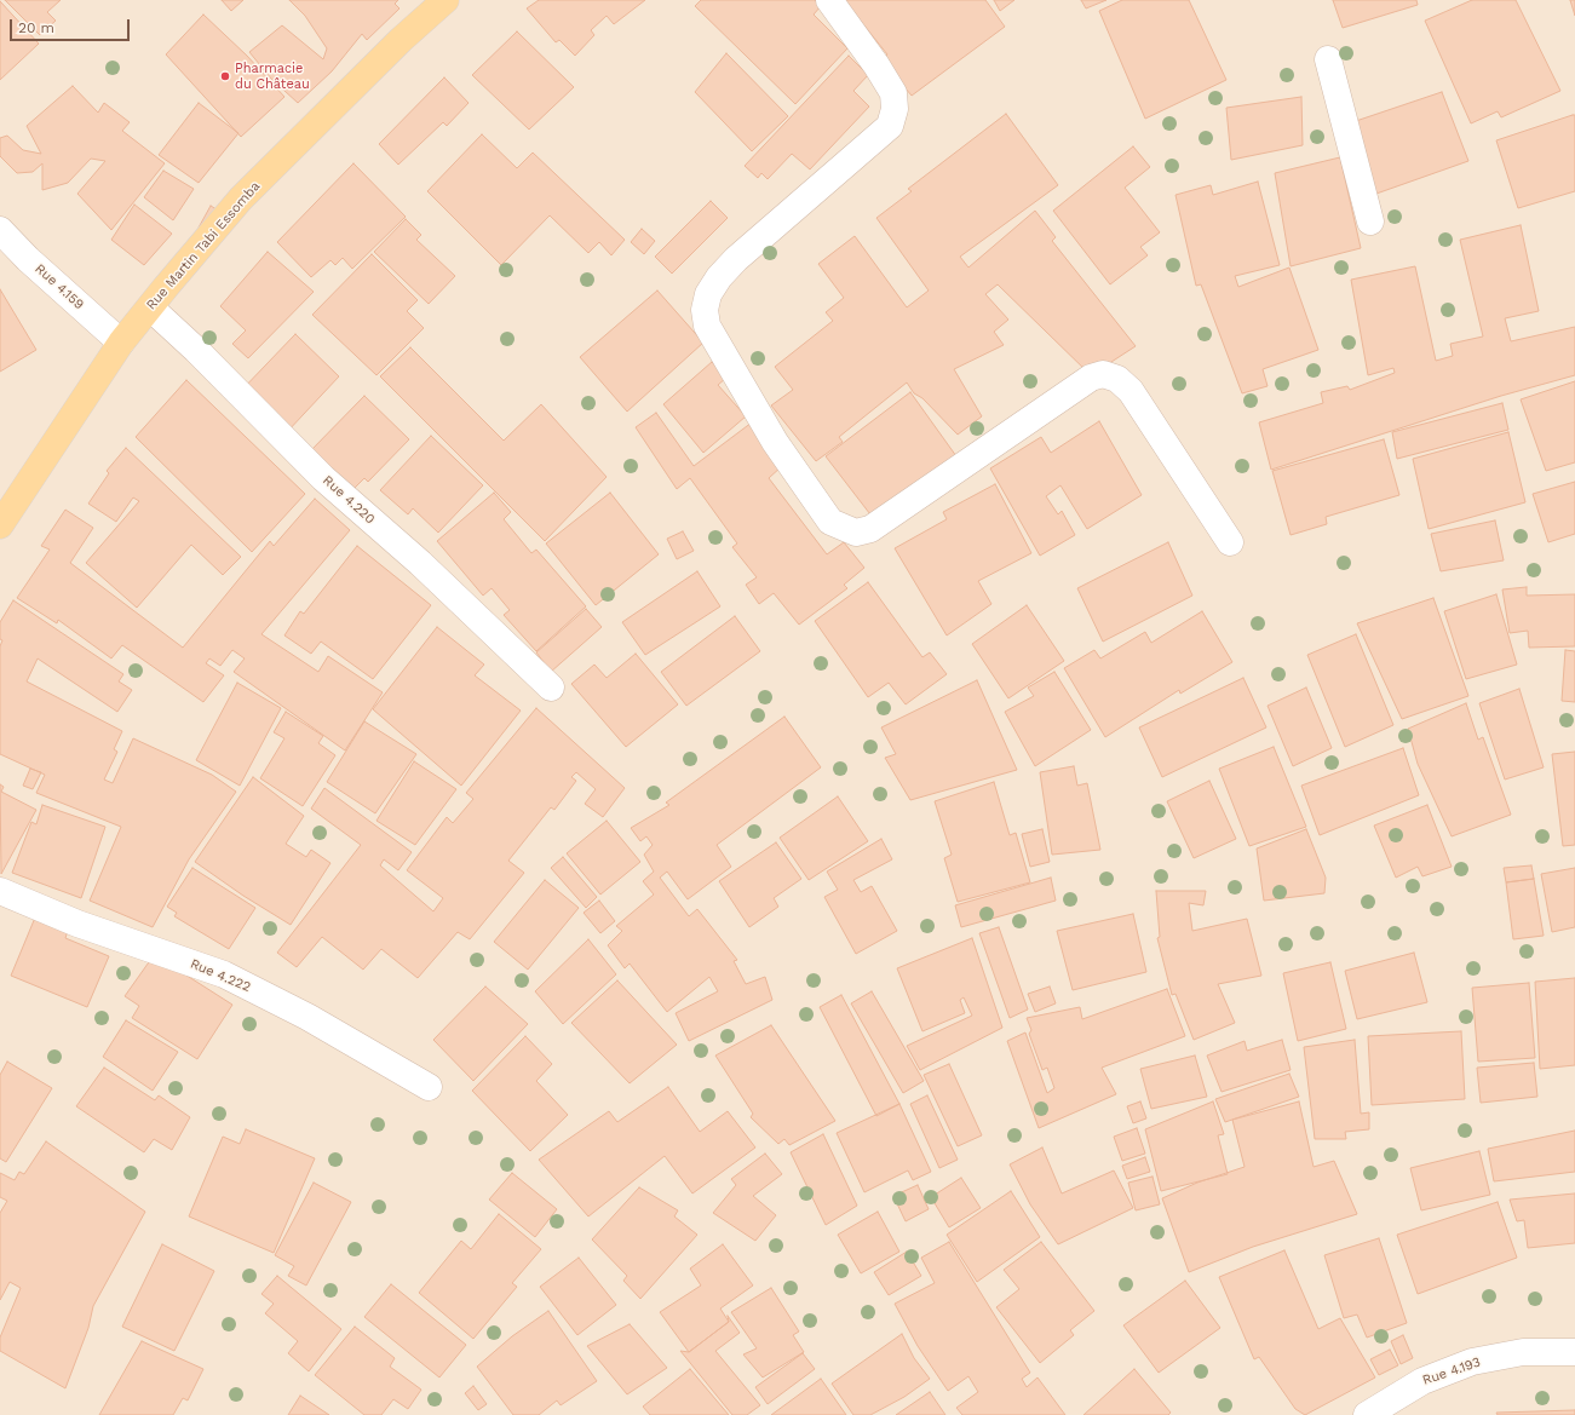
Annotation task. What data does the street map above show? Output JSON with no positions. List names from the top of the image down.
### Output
{
  "streets": {
    "main road": ["Rue Martin Tabi Essomba"],
    "street": [
      "Rue 4.159",
      "Rue 4.220",
      "Rue 4.222",
      "Rue 4.193"
    ]
  },
  "crossings": [
    ["Rue Martin Tabi Essomba", "Rue 4.159"],
    ["Rue Martin Tabi Essomba", "Rue 4.220"]
  ],
  "places": ["Pharmacie du Château"],
  "scale_bar": "20 m"
}
